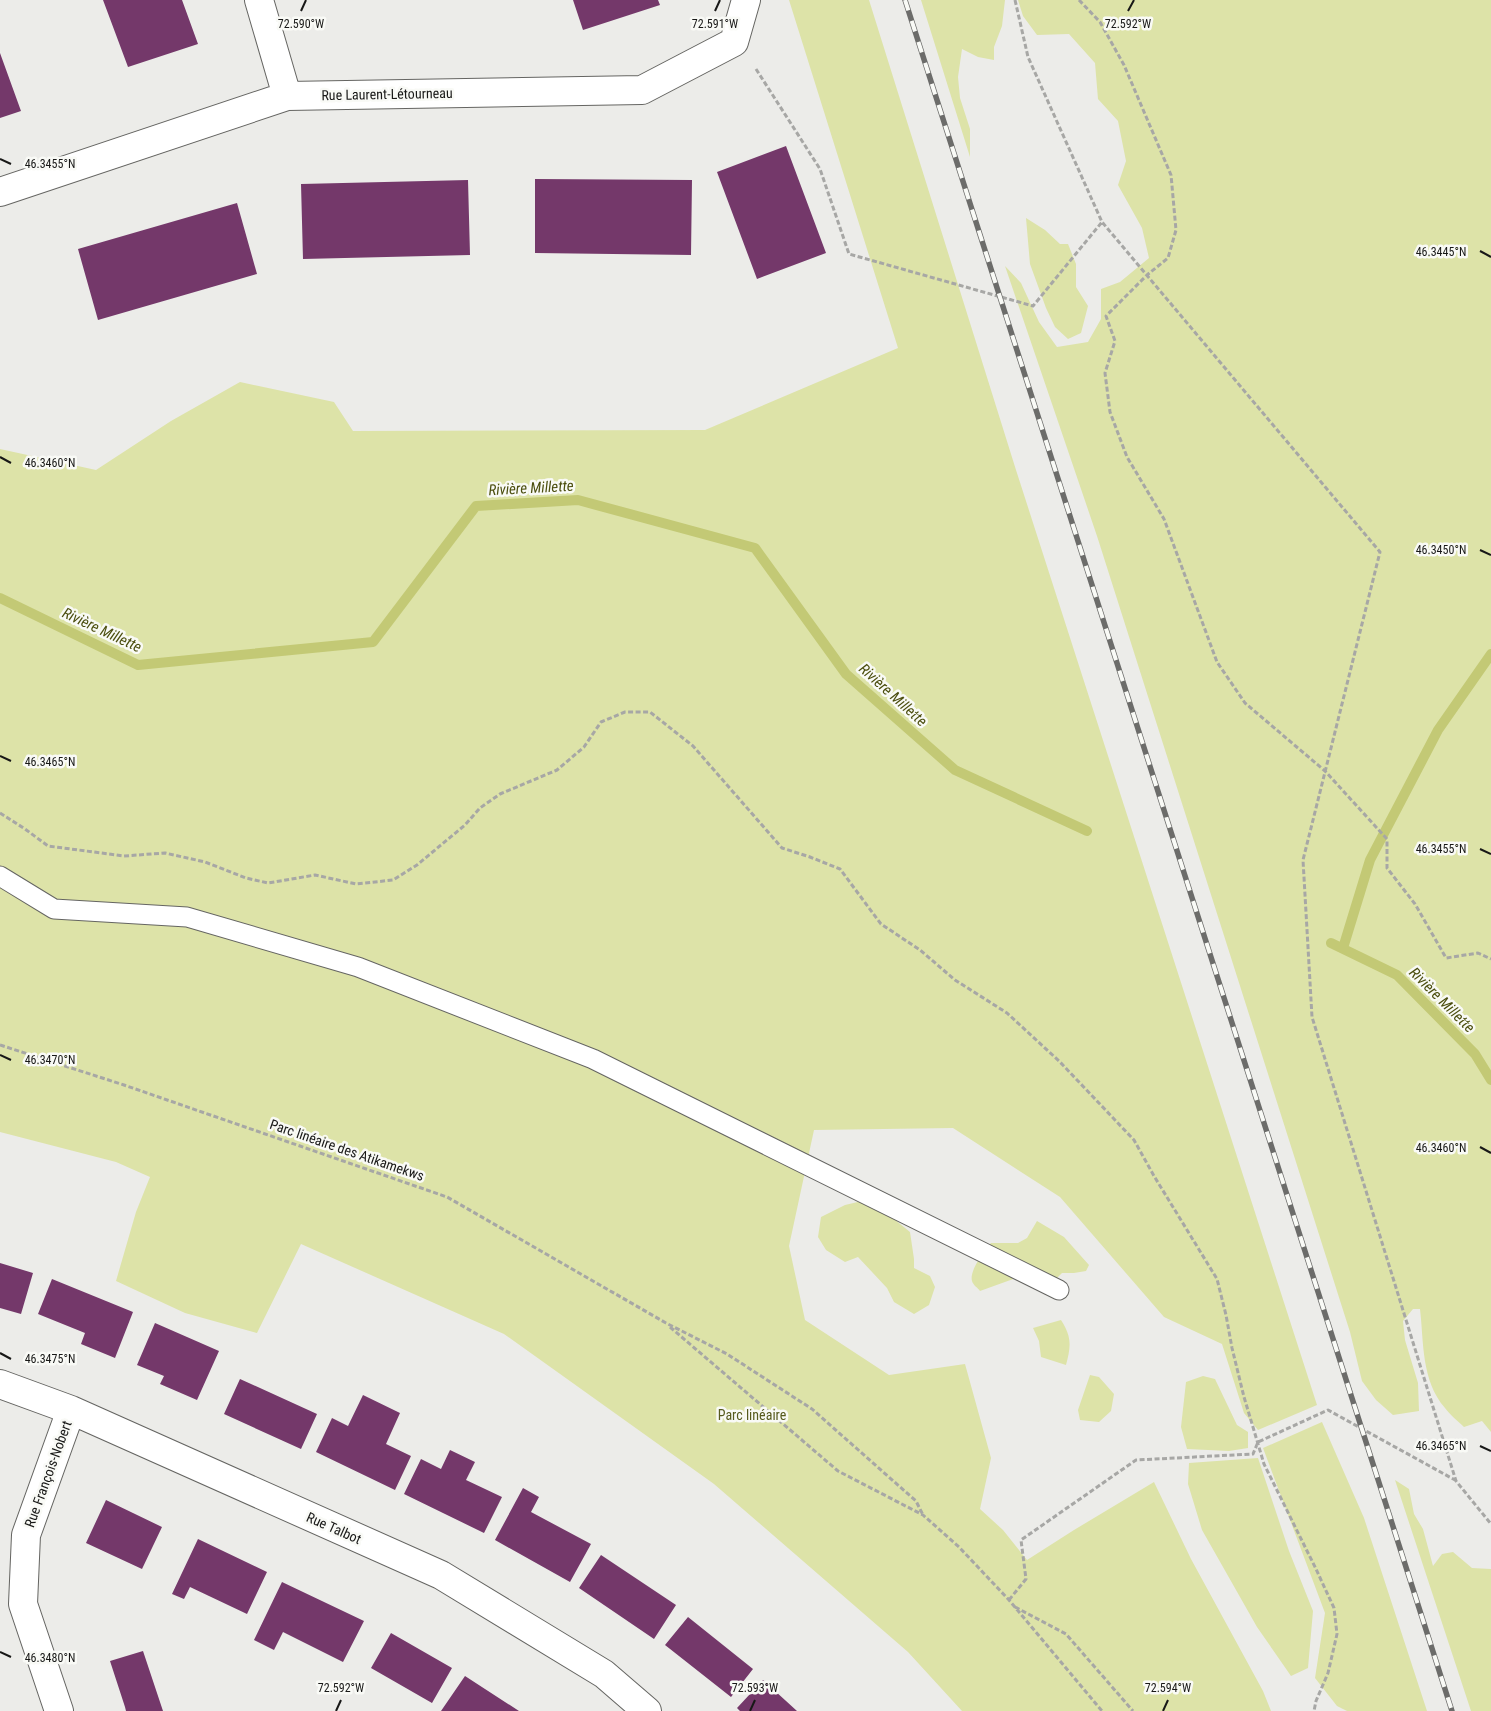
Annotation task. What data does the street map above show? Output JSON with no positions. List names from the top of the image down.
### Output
{
  "streets": {
    "street": ["Rue Laurent-Létourneau", "Rue François-Nobert", "Rue Talbot"],
    "path": ["Parc linéaire des Atikamekws"]
  },
  "crossings": [
    ["Rue François-Nobert", "Rue Talbot"]
  ],
  "water": ["Rivière Millette"],
  "parks": ["Parc linéaire"],
  "coordinates": [
    "72.590°W",
    "72.591°W",
    "72.592°W",
    "46.3455°N",
    "46.3445°N",
    "46.3460°N",
    "46.3450°N",
    "46.3465°N",
    "46.3470°N",
    "46.3475°N",
    "46.3480°N",
    "72.593°W",
    "72.594°W"
  ]
}
